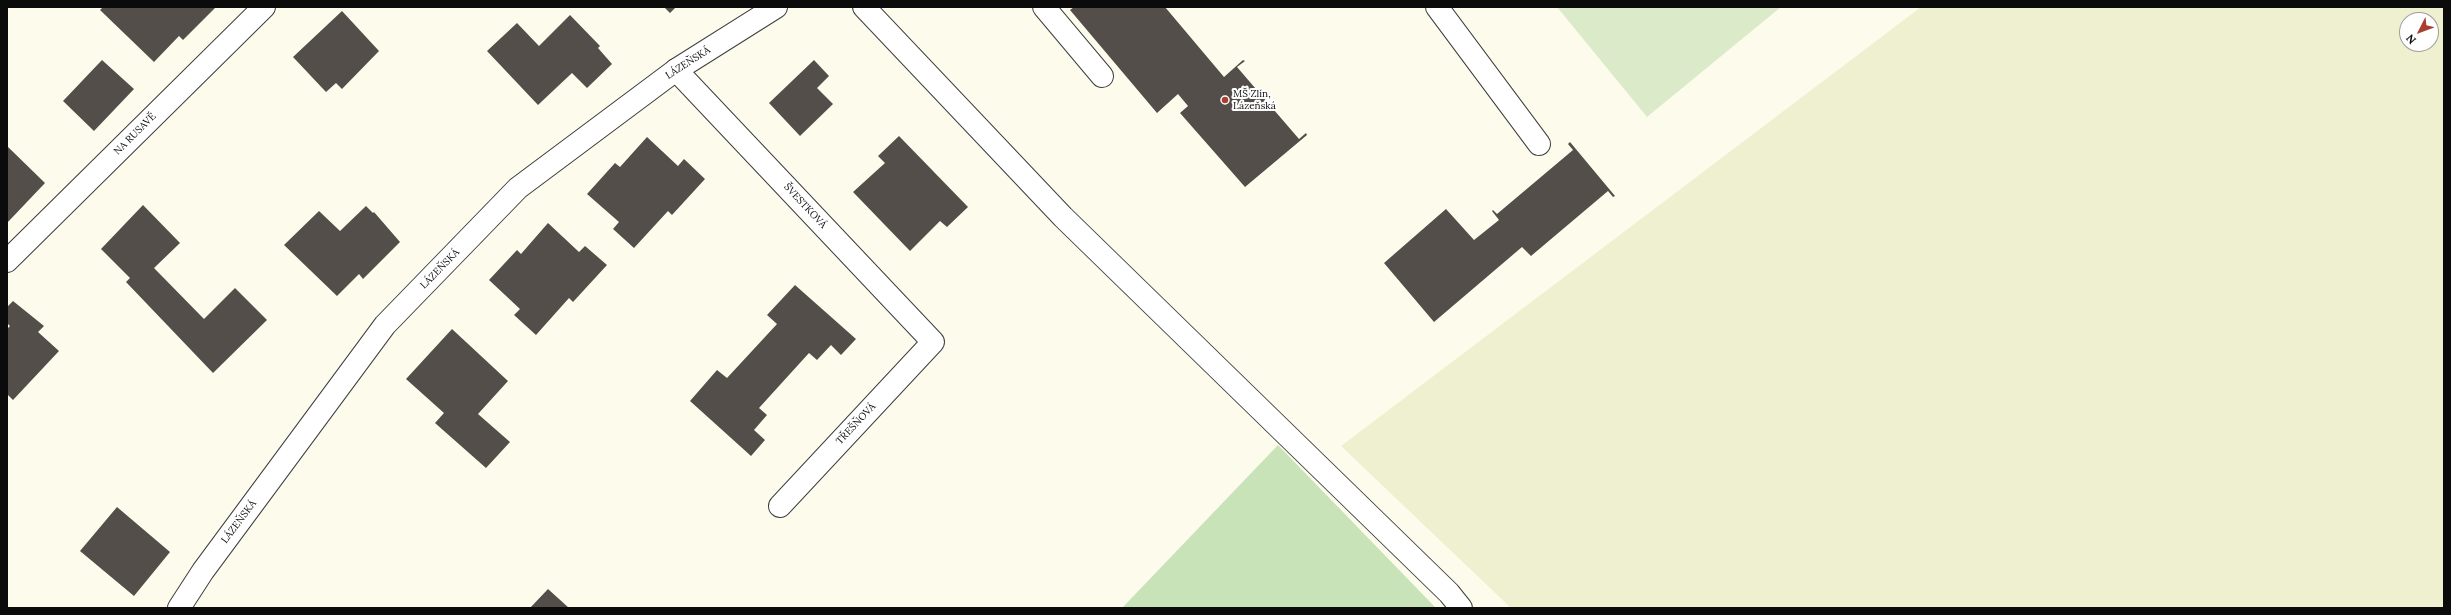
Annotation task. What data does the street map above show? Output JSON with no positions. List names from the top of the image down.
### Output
{
  "streets": {
    "street": [
      "LÁZEŇSKÁ",
      "NA RUSAVĚ",
      "ŠVESTKOVÁ",
      "TŘEŠŇOVÁ"
    ]
  },
  "crossings": [
    ["LÁZEŇSKÁ", "ŠVESTKOVÁ"],
    ["ŠVESTKOVÁ", "TŘEŠŇOVÁ"]
  ],
  "places": ["MŠ Zlín, Lázeňská"],
  "north": "bottom left"
}
